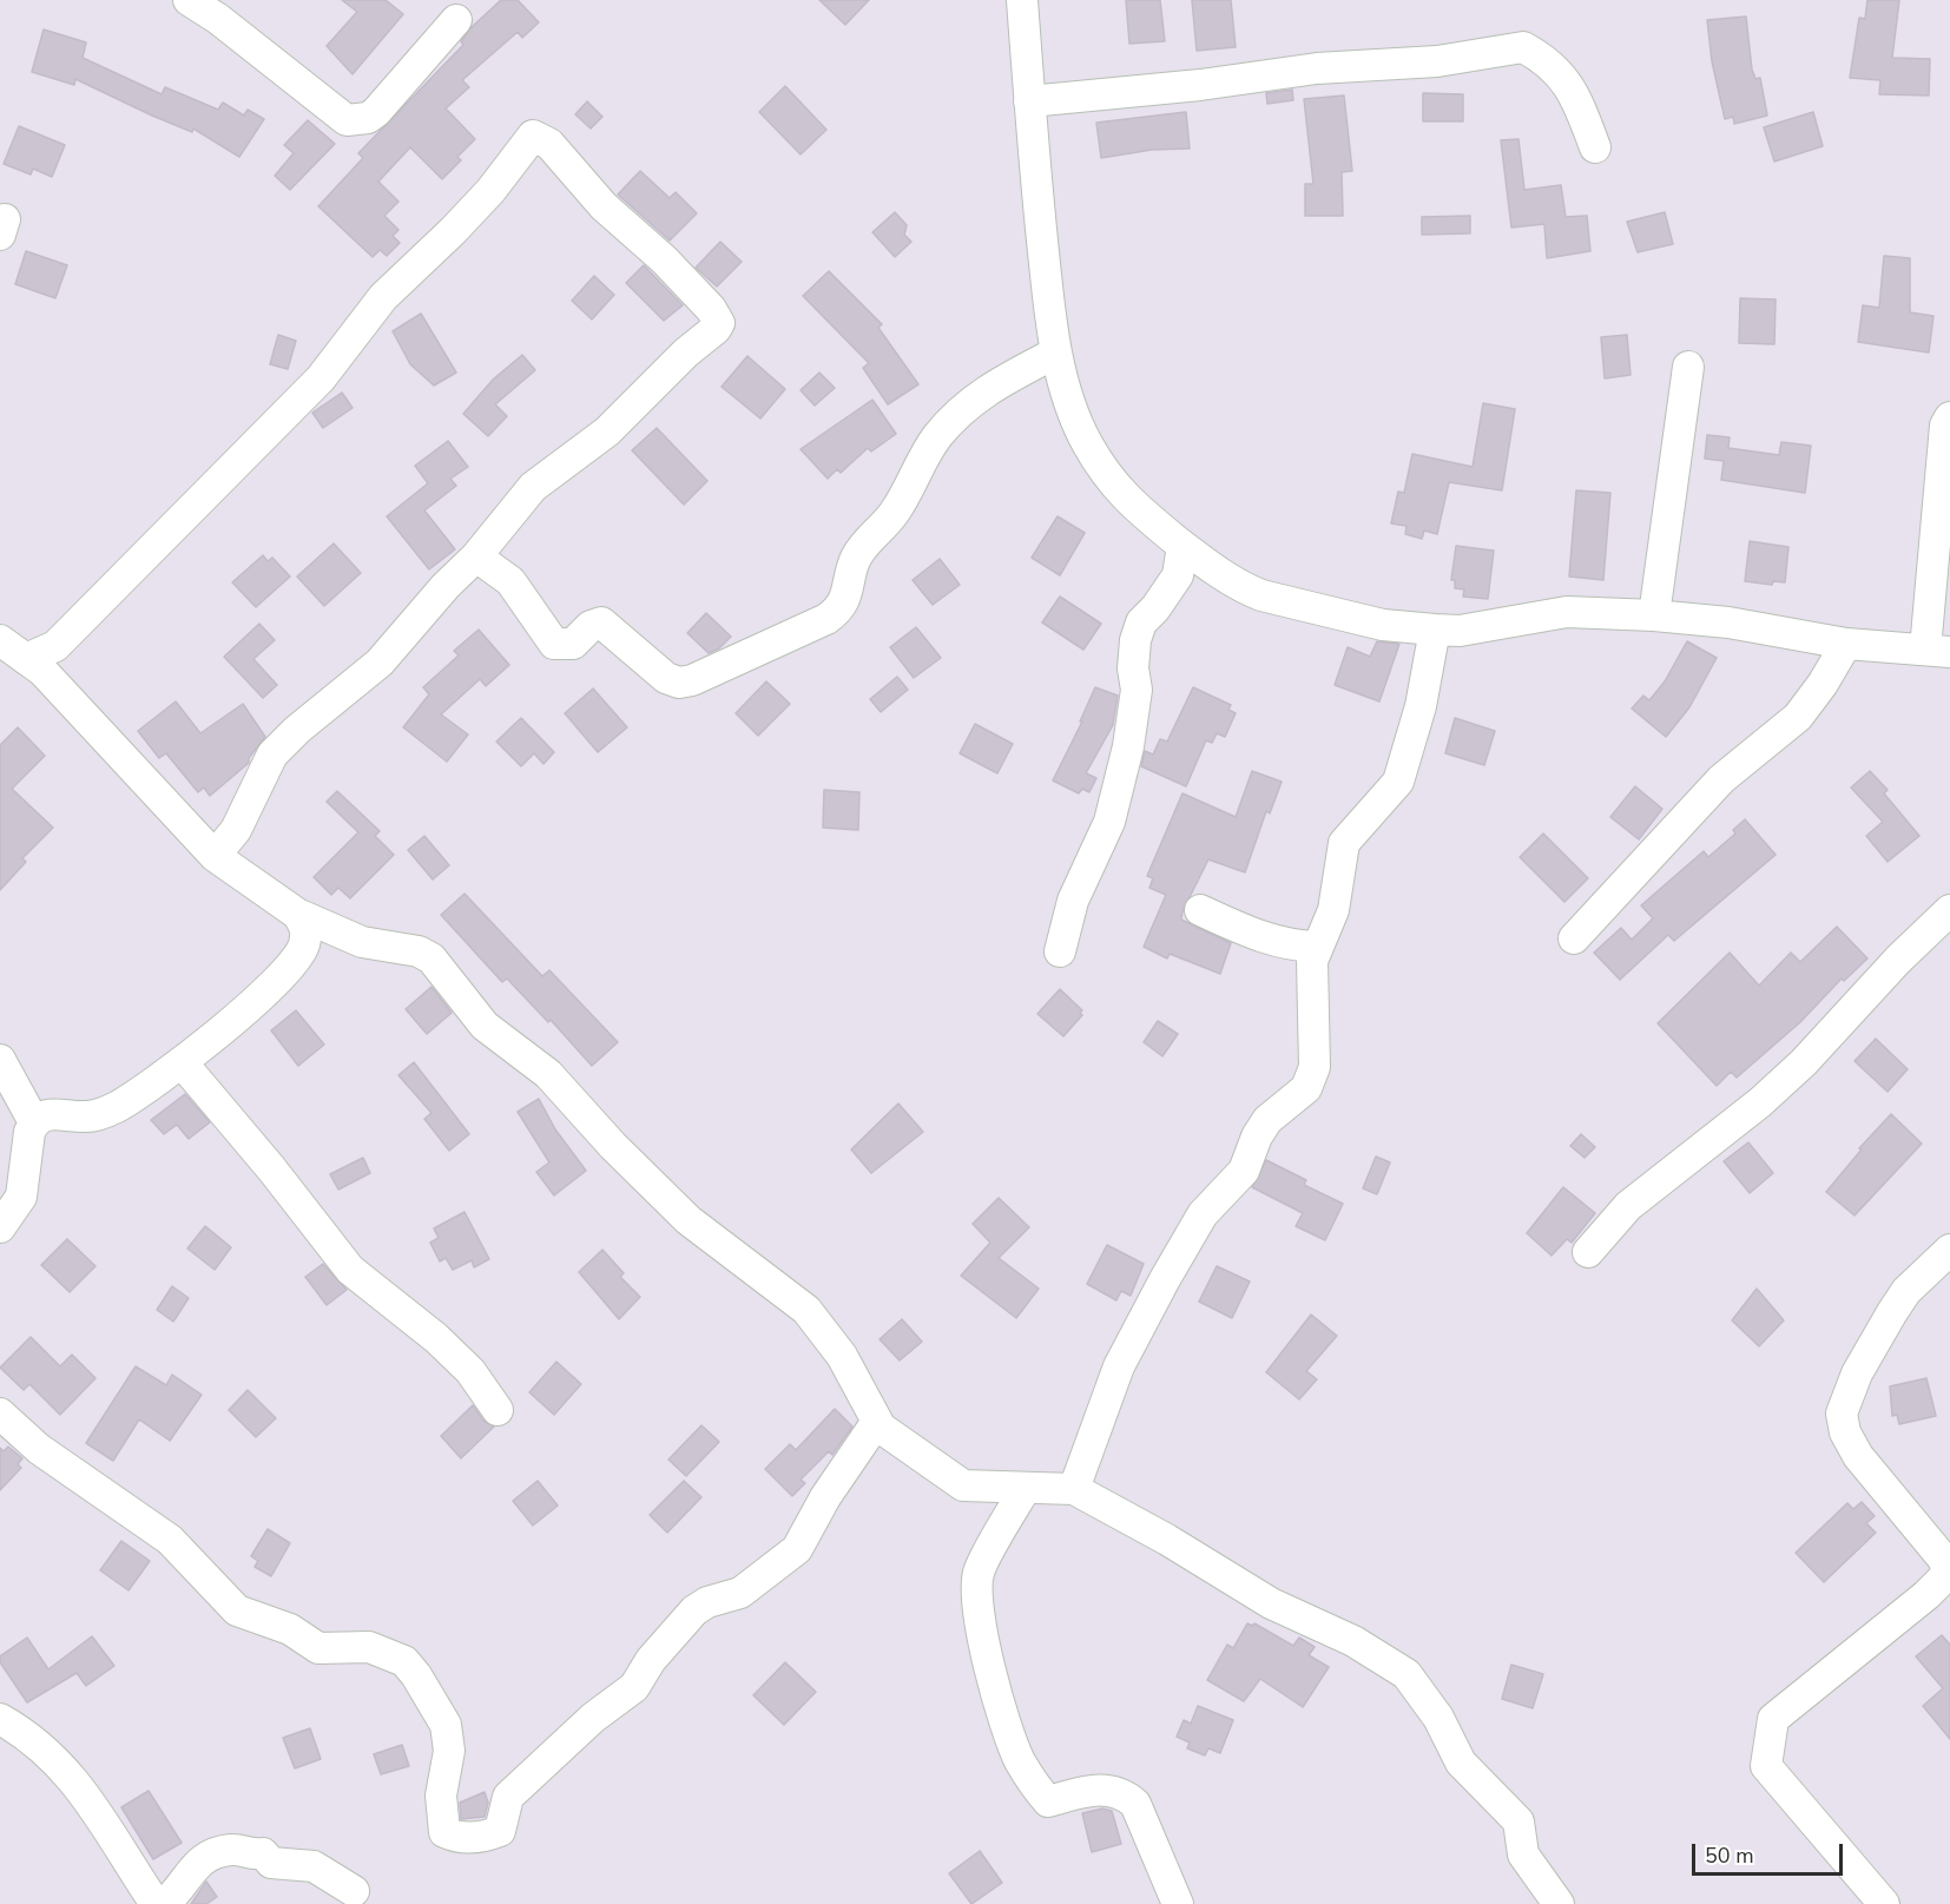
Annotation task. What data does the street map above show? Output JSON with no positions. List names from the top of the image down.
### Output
{
  "scale_bar": "50 m"
}
